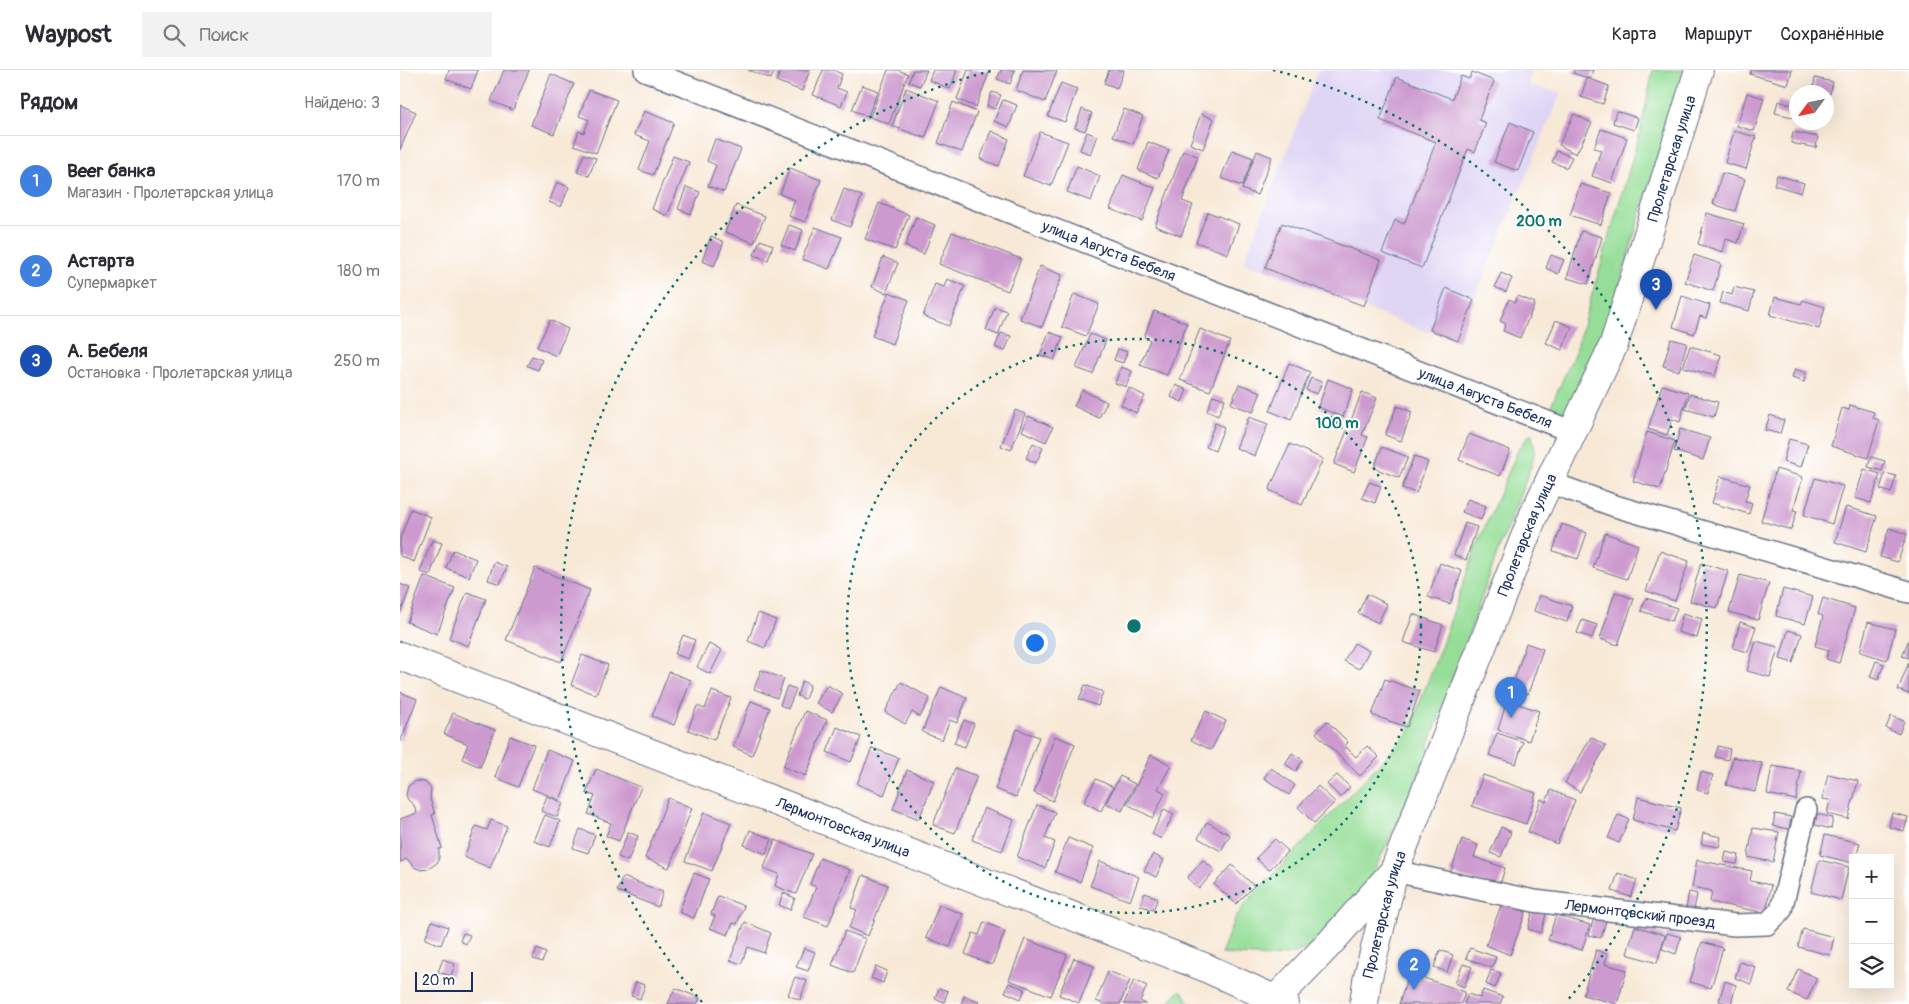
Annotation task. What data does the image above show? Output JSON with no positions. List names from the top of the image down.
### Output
{
  "streets": {
    "main road": ["Пролетарская улица", "Лермонтовская улица"],
    "street": ["улица Августа Бебеля", "Лермонтовский проезд"]
  },
  "crossings": [
    ["Пролетарская улица", "улица Августа Бебеля"],
    ["Пролетарская улица", "Лермонтовский проезд"]
  ],
  "scale_bar": "20 m",
  "north": "bottom left",
  "page": {
    "header": "Waypost",
    "search": "Поиск",
    "nav": ["Карта", "Маршрут", "Сохранённые"],
    "heading": ["Рядом", "Найдено: 3"],
    "list": [
      {
        "mark": "1",
        "name": "Beer банка",
        "note": "Магазин · Пролетарская улица",
        "value": "170 m"
      },
      {
        "mark": "2",
        "name": "Астарта",
        "note": "Супермаркет",
        "value": "180 m"
      },
      {
        "mark": "3",
        "name": "А. Бебеля",
        "note": "Остановка · Пролетарская улица",
        "value": "250 m"
      }
    ],
    "pins": ["3", "1", "2"],
    "map_buttons": ["+", "−"],
    "scale": "20 m"
  },
  "rings": ["200 m", "100 m"]
}
